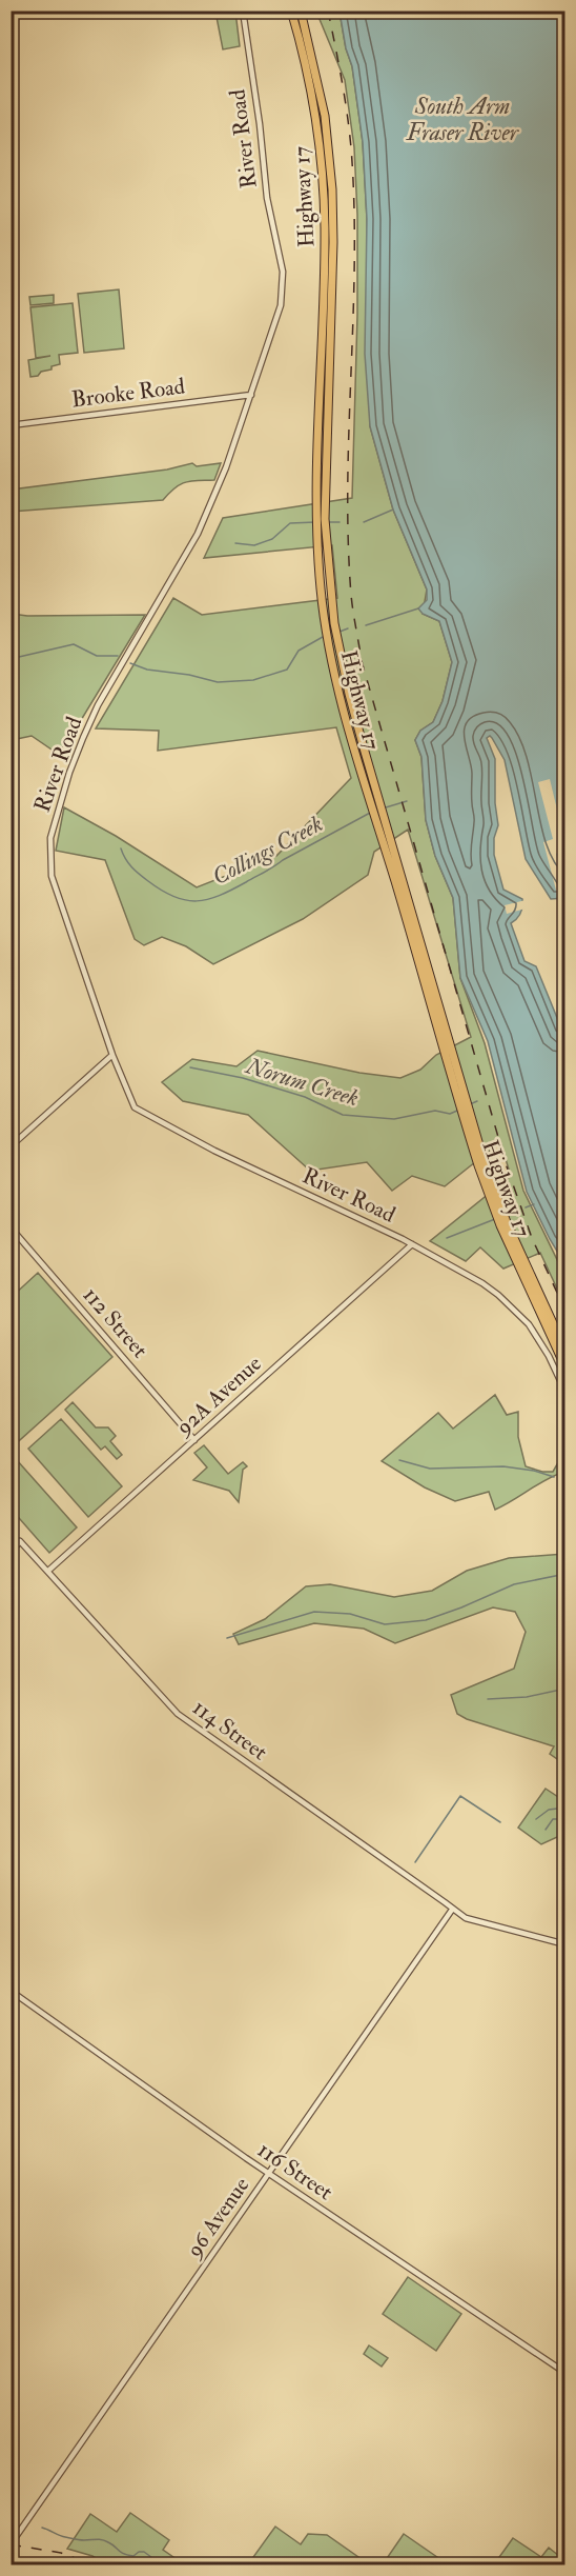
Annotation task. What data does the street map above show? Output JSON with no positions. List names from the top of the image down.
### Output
{
  "streets": {
    "highway": ["Highway 17"],
    "street": [
      "River Road",
      "Brooke Road",
      "112 Street",
      "92A Avenue",
      "114 Street",
      "116 Street",
      "96 Avenue"
    ]
  },
  "crossings": [
    ["River Road", "Brooke Road"],
    ["River Road", "92A Avenue"],
    ["112 Street", "92A Avenue"],
    ["92A Avenue", "114 Street"],
    ["114 Street", "96 Avenue"],
    ["116 Street", "96 Avenue"]
  ],
  "water": ["South Arm Fraser River", "Collings Creek", "Norum Creek"]
}
